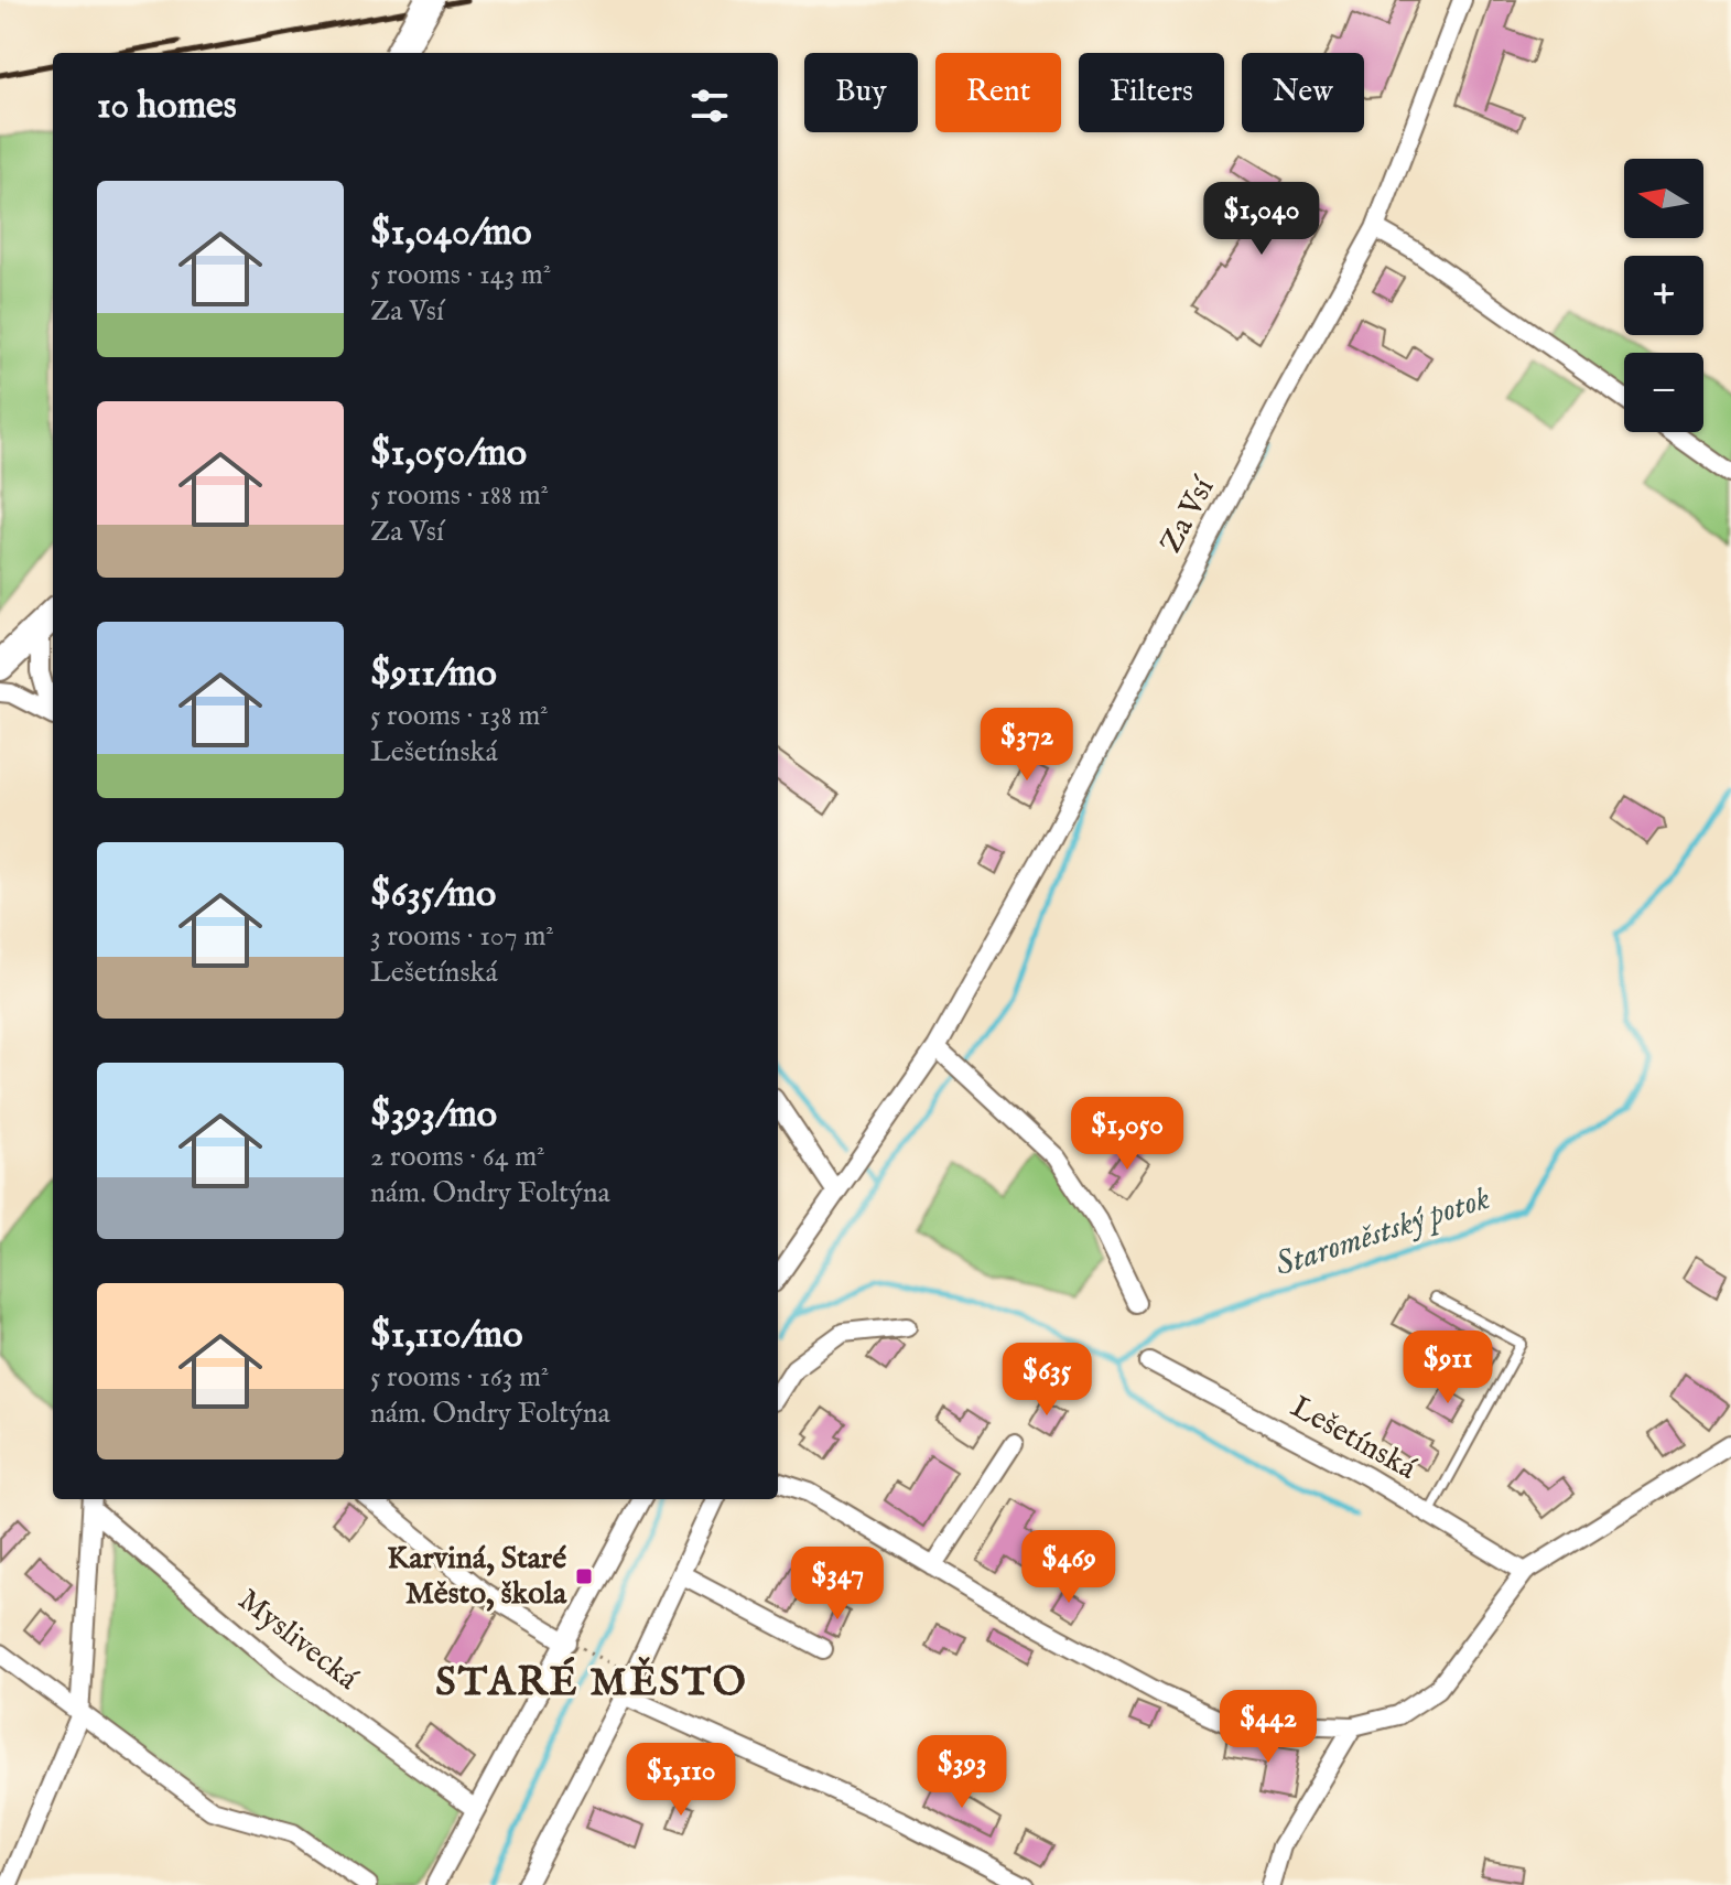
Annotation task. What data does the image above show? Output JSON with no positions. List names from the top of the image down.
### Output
{
  "streets": {
    "street": ["Za Vsí", "Lešetínská", "Myslivecká"]
  },
  "districts": ["STARÉ MĚSTO"],
  "water": ["Staroměstský potok"],
  "places": {
    "transit": ["Karviná, Staré Město, škola"]
  },
  "north": "left",
  "page": {
    "chip": [
      "Buy",
      "Rent",
      "Filters",
      "New"
    ],
    "heading": "10 homes",
    "map_buttons": ["+", "−"],
    "list": [
      {
        "name": "$1,040/mo",
        "note": "5 rooms · 143 m² · Za Vsí"
      },
      {
        "name": "$1,050/mo",
        "note": "5 rooms · 188 m² · Za Vsí"
      },
      {
        "name": "$911/mo",
        "note": "5 rooms · 138 m² · Lešetínská"
      },
      {
        "name": "$635/mo",
        "note": "3 rooms · 107 m² · Lešetínská"
      },
      {
        "name": "$393/mo",
        "note": "2 rooms · 64 m² · nám. Ondry Foltýna"
      },
      {
        "name": "$1,110/mo",
        "note": "5 rooms · 163 m² · nám. Ondry Foltýna"
      }
    ],
    "price": [
      "$1,040",
      "$372",
      "$1,050",
      "$911",
      "$635",
      "$469",
      "$347",
      "$442",
      "$393",
      "$1,110"
    ]
  }
}
